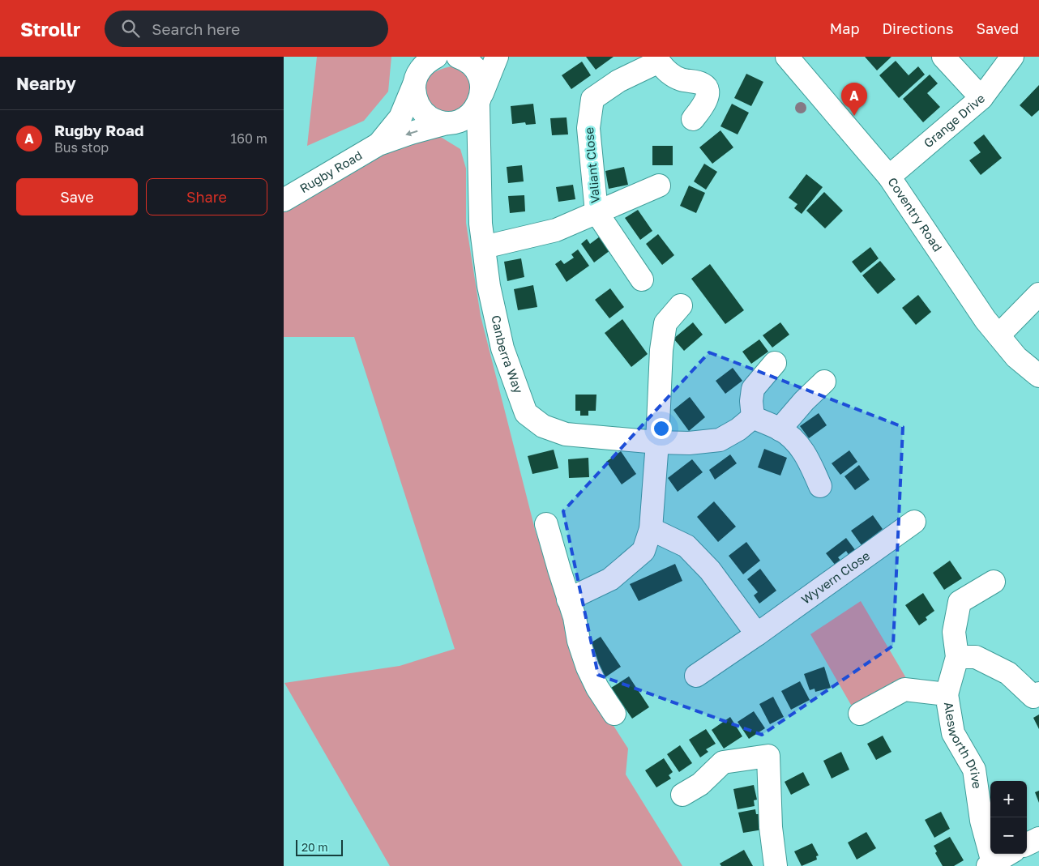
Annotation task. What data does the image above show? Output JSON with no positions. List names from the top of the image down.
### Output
{
  "streets": {
    "street": [
      "Grange Drive",
      "Valiant Close",
      "Rugby Road",
      "Coventry Road",
      "Canberra Way",
      "Wyvern Close",
      "Alesworth Drive"
    ]
  },
  "crossings": [
    ["Grange Drive", "Coventry Road"],
    ["Rugby Road", "Canberra Way"]
  ],
  "scale_bar": "20 m",
  "page": {
    "header": "Strollr",
    "search": "Search here",
    "nav": ["Map", "Directions", "Saved"],
    "heading": "Nearby",
    "pins": "A",
    "list": [
      {
        "mark": "A",
        "name": "Rugby Road",
        "note": "Bus stop",
        "value": "160 m"
      }
    ],
    "buttons": ["Save", "Share"],
    "map_buttons": ["+", "−"],
    "scale": "20 m"
  }
}
